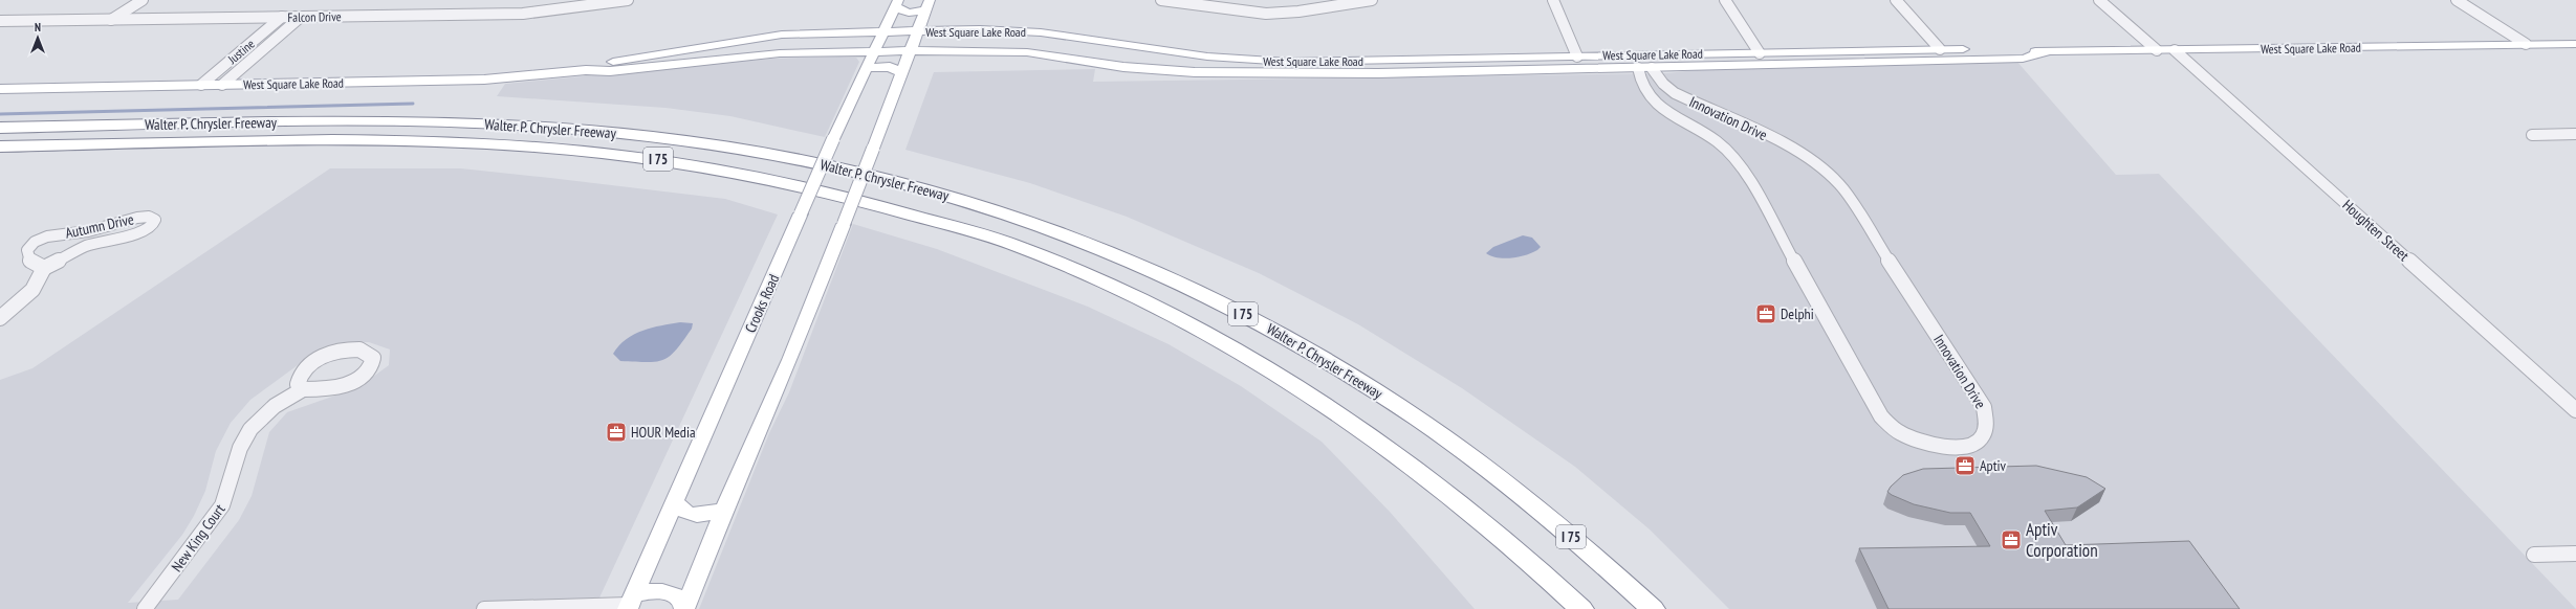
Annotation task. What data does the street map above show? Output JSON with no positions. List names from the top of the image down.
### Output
{
  "streets": {
    "highway": ["Walter P. Chrysler Freeway", "I 75"],
    "main road": ["West Square Lake Road", "Crooks Road"],
    "street": [
      "Falcon Drive",
      "Justine",
      "Innovation Drive",
      "Autumn Drive",
      "Houghten Street",
      "New King Court"
    ]
  },
  "crossings": [
    ["Falcon Drive", "Justine"],
    ["West Square Lake Road", "Justine"],
    ["West Square Lake Road", "Innovation Drive"],
    ["West Square Lake Road", "Houghten Street"],
    ["West Square Lake Road", "Crooks Road"]
  ],
  "places": {
    "office": [
      "Delphi",
      "HOUR Media",
      "Aptiv",
      "Aptiv Corporation"
    ]
  },
  "north": "top"
}
